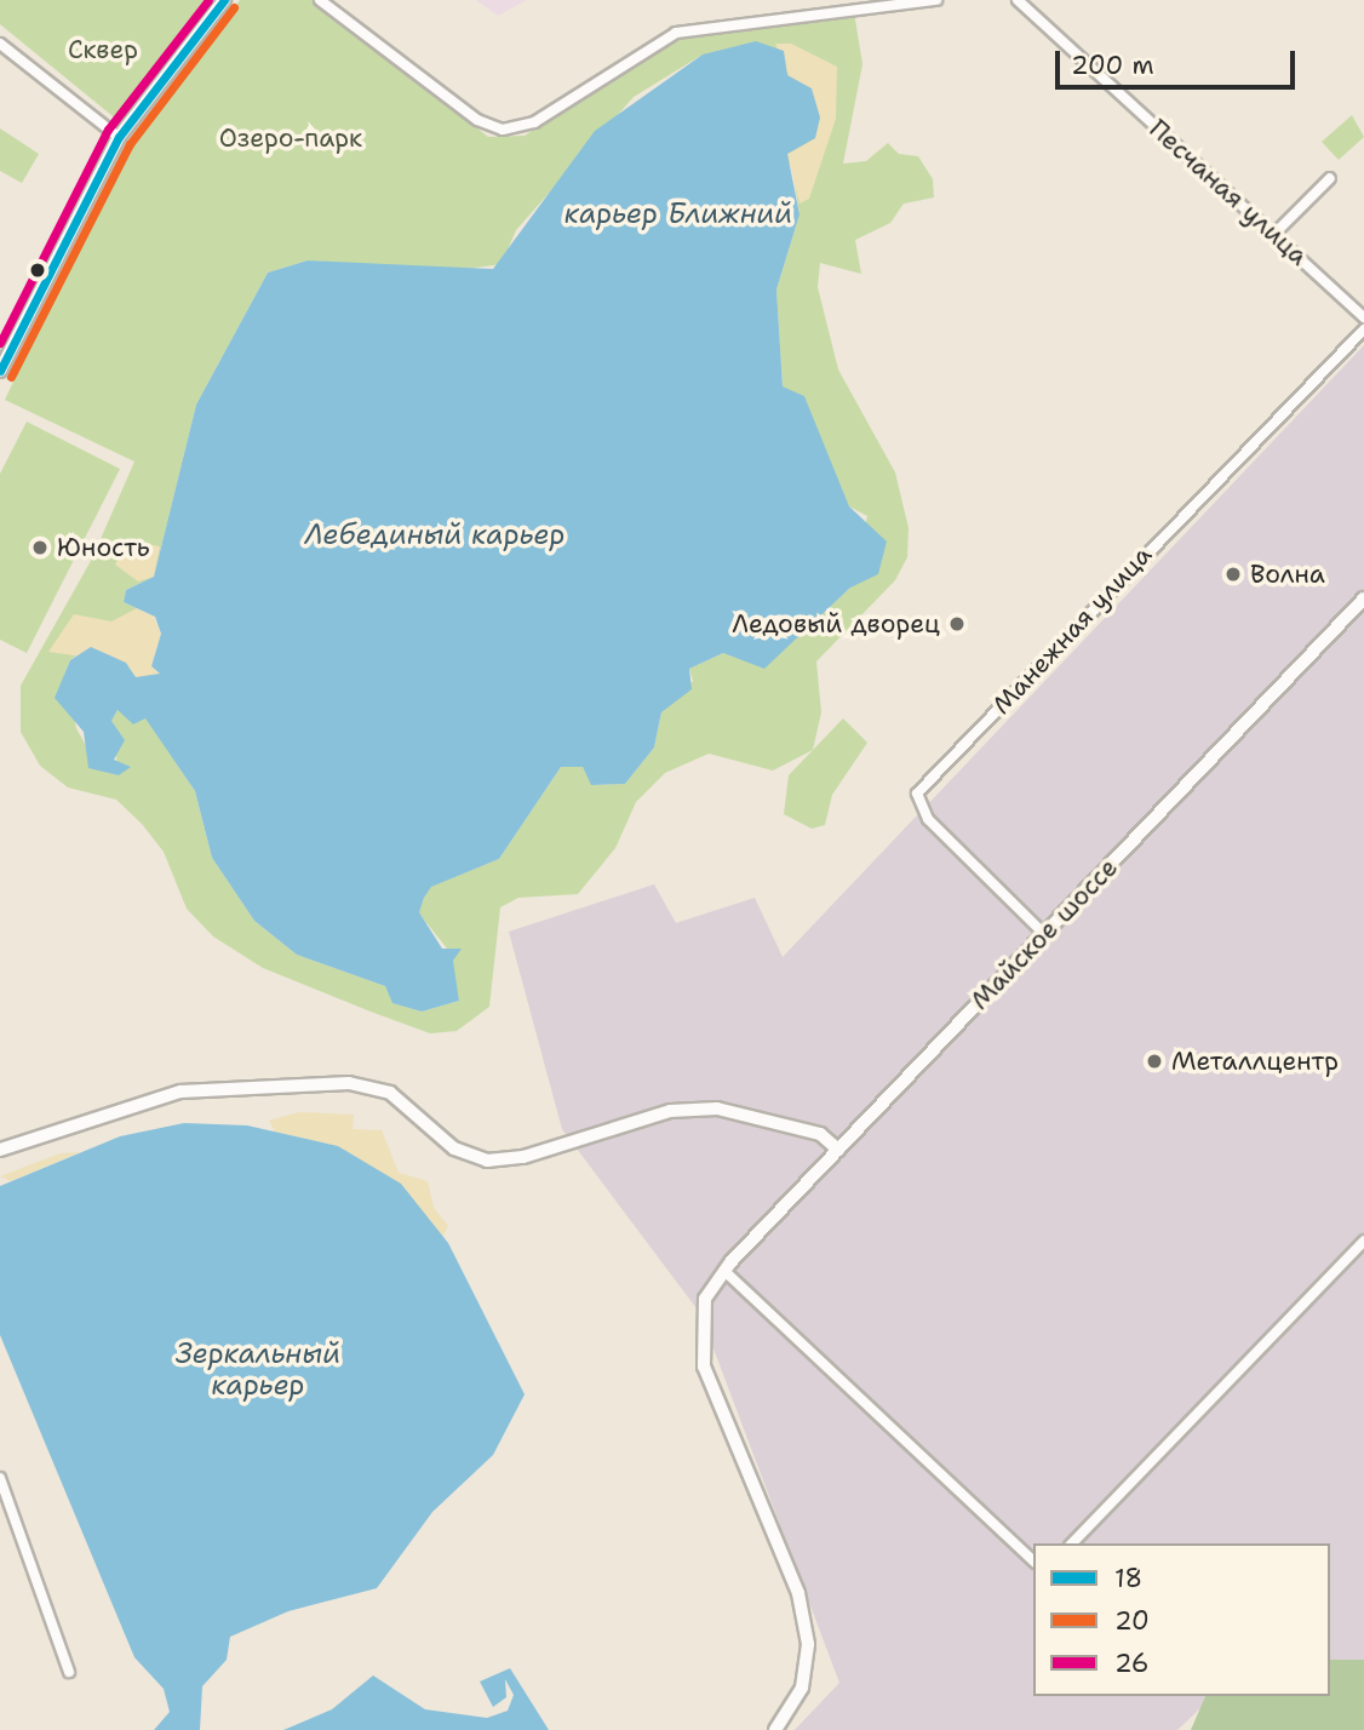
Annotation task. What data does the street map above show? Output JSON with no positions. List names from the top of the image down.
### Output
{
  "streets": {
    "street": ["Песчаная улица", "Манежная улица", "Майское шоссе"]
  },
  "crossings": [
    ["Манежная улица", "Майское шоссе"]
  ],
  "water": ["карьер Ближний", "Лебединый карьер", "Зеркальный карьер"],
  "parks": ["Сквер", "Озеро-парк"],
  "places": [
    "Юность",
    "Волна",
    "Ледовый дворец",
    "Металлцентр"
  ],
  "lines": ["transit line 18", "transit line 26", "transit line 20"],
  "legend": ["18", "20", "26"],
  "scale_bar": "200 m"
}
